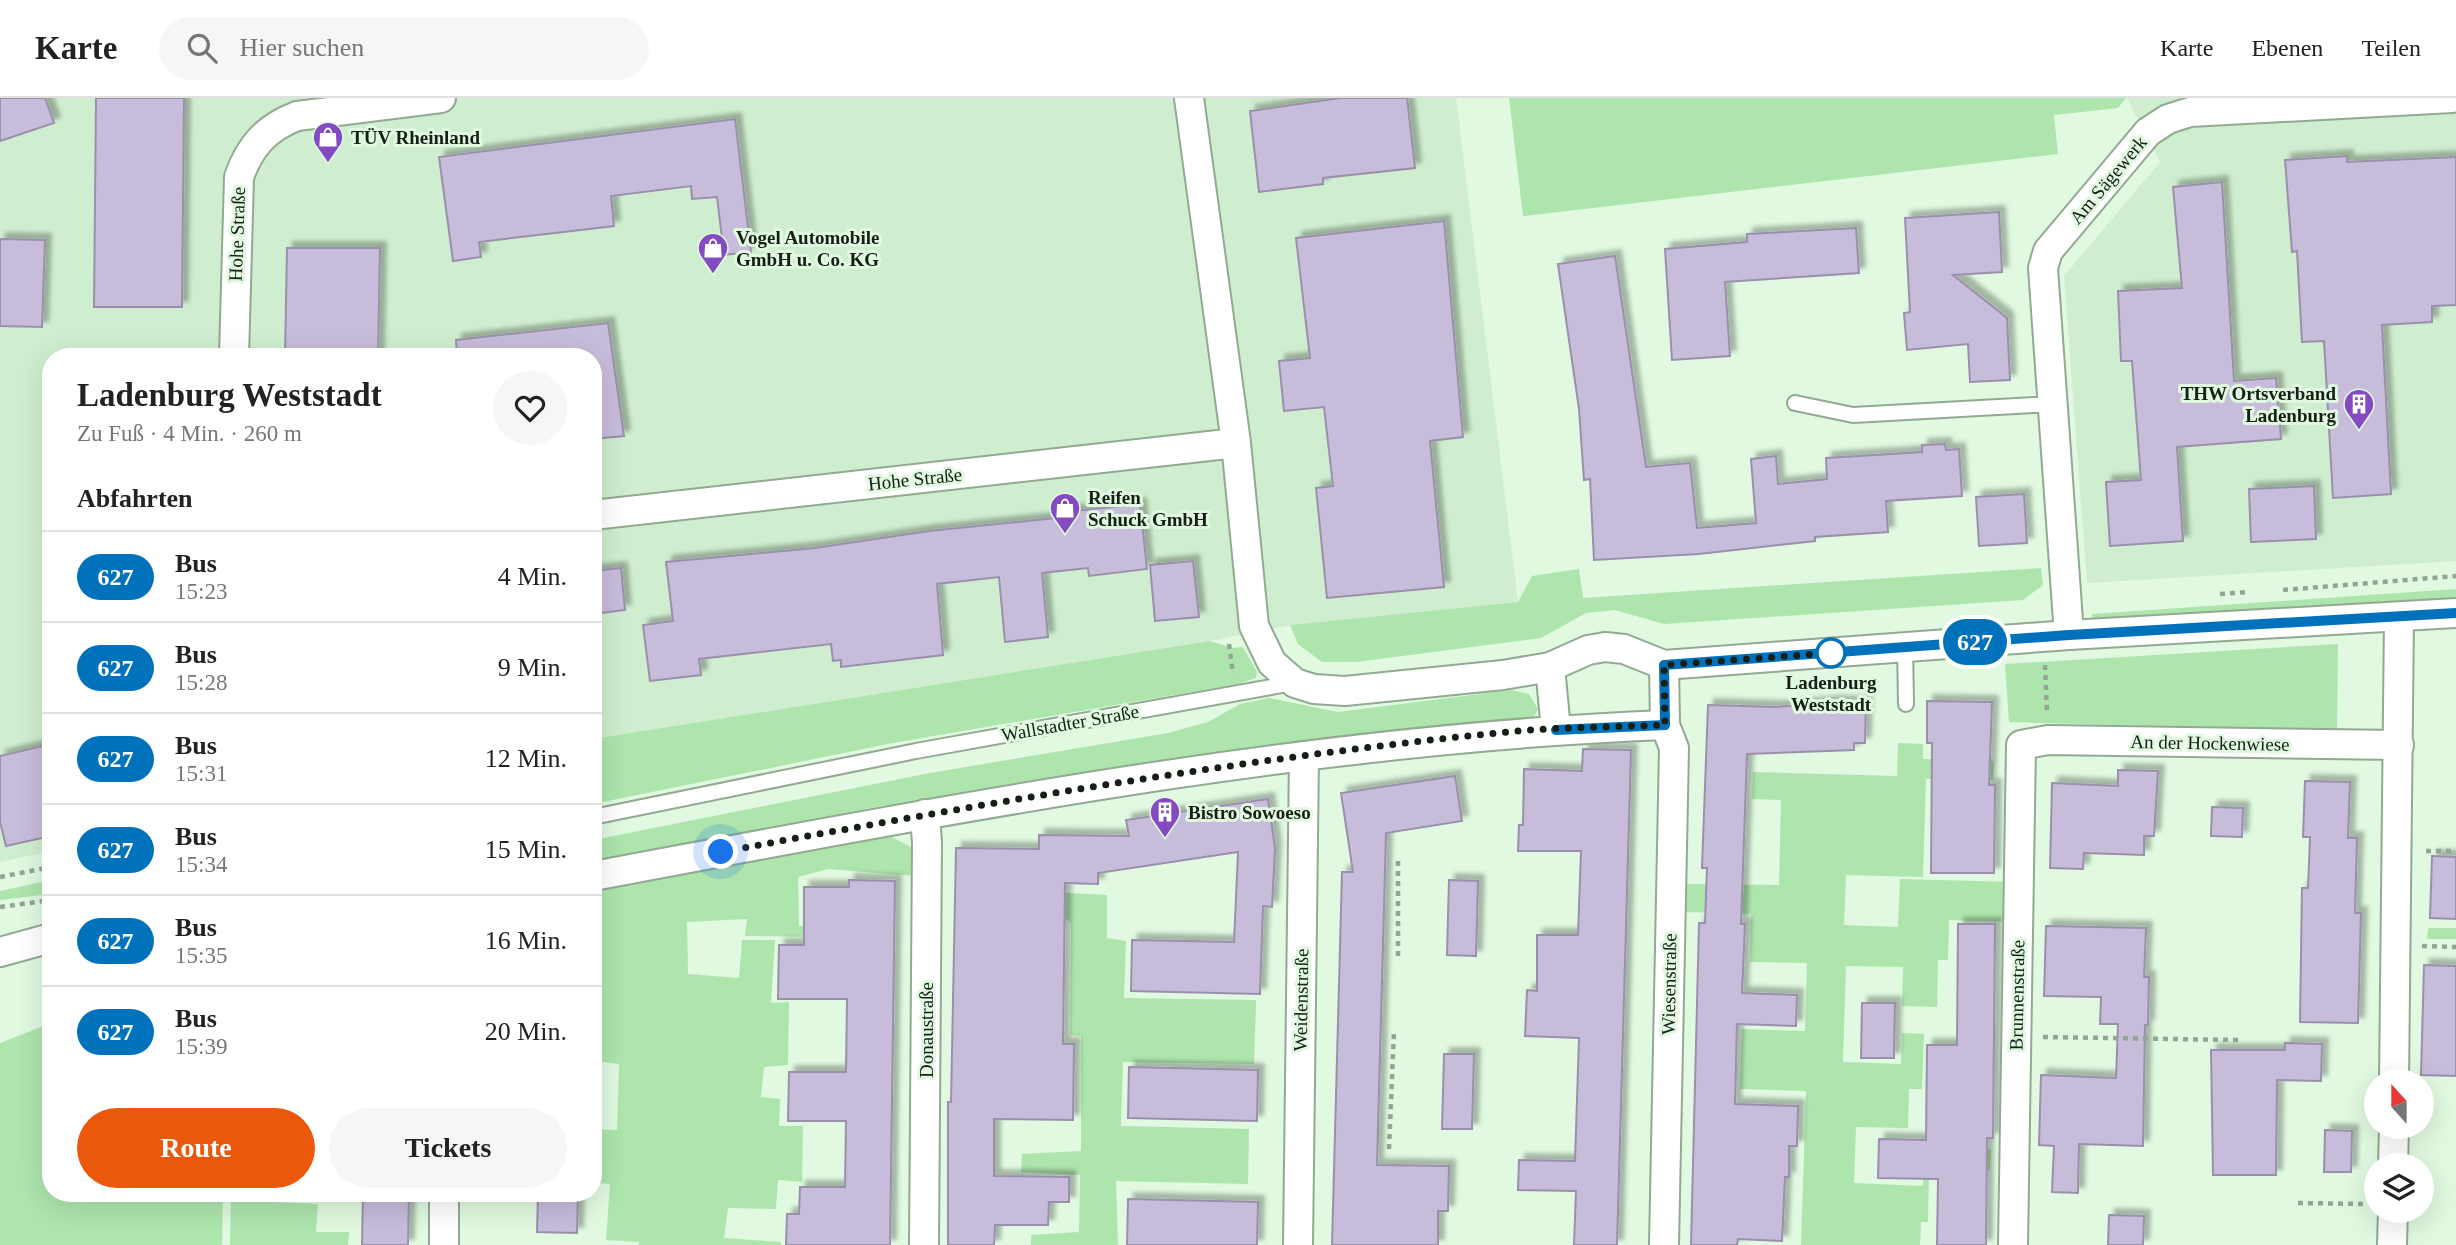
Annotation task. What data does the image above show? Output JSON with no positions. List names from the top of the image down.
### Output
{
  "streets": {
    "street": [
      "Am Sägewerk",
      "Hohe Straße",
      "Wallstadter Straße",
      "An der Hockenwiese",
      "Wiesenstraße",
      "Brunnenstraße",
      "Weidenstraße",
      "Donaustraße"
    ]
  },
  "crossings": [
    ["Wallstadter Straße", "Wiesenstraße"],
    ["An der Hockenwiese", "Brunnenstraße"]
  ],
  "places": {
    "shop": ["TÜV Rheinland", "Vogel Automobile GmbH u. Co. KG", "Reifen Schuck GmbH"],
    "building": ["THW Ortsverband Ladenburg", "Bistro Sowoeso"],
    "other": ["Ladenburg Weststadt"]
  },
  "lines": ["bus line 627"],
  "north": "top",
  "page": {
    "header": "Karte",
    "search": "Hier suchen",
    "nav": ["Karte", "Ebenen", "Teilen"],
    "on_map": "627",
    "heading": [
      ["Ladenburg Weststadt", "Zu Fuß · 4 Min. · 260 m"],
      "Abfahrten"
    ],
    "list": [
      {
        "mark": "627",
        "name": "Bus",
        "note": "15:23",
        "value": "4 Min."
      },
      {
        "mark": "627",
        "name": "Bus",
        "note": "15:28",
        "value": "9 Min."
      },
      {
        "mark": "627",
        "name": "Bus",
        "note": "15:31",
        "value": "12 Min."
      },
      {
        "mark": "627",
        "name": "Bus",
        "note": "15:34",
        "value": "15 Min."
      },
      {
        "mark": "627",
        "name": "Bus",
        "note": "15:35",
        "value": "16 Min."
      },
      {
        "mark": "627",
        "name": "Bus",
        "note": "15:39",
        "value": "20 Min."
      }
    ],
    "buttons": ["Route", "Tickets"]
  }
}
